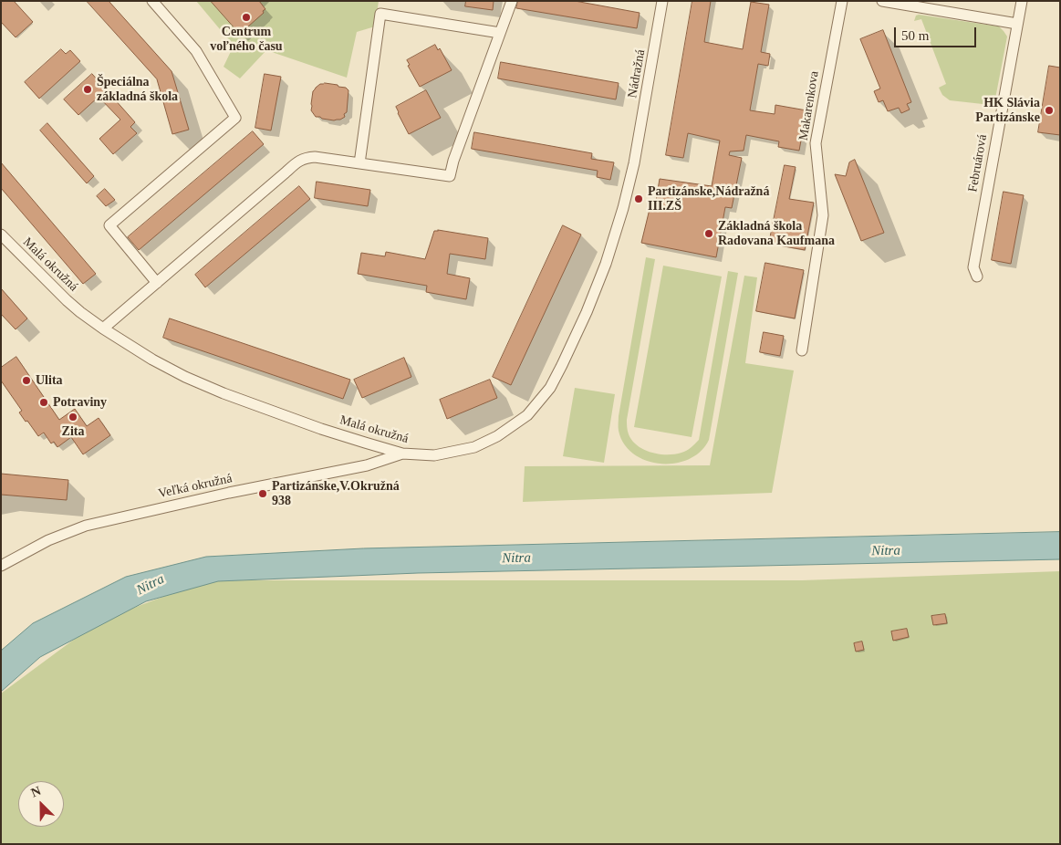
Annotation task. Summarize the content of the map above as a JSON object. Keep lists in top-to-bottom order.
{
  "streets": {
    "street": [
      "Nádražná",
      "Makarenkova",
      "Februárová",
      "Malá okružná",
      "Veľká okružná"
    ]
  },
  "crossings": [
    ["Nádražná", "Malá okružná"],
    ["Malá okružná", "Veľká okružná"]
  ],
  "water": ["Nitra"],
  "places": [
    "Centrum voľného času",
    "Špeciálna základná škola",
    "HK Slávia Partizánske",
    "Partizánske,Nádražná III.ZŠ",
    "Základná škola Radovana Kaufmana",
    "Ulita",
    "Potraviny",
    "Zita",
    "Partizánske,V.Okružná 938"
  ],
  "scale_bar": "50 m",
  "north": "top left"
}
